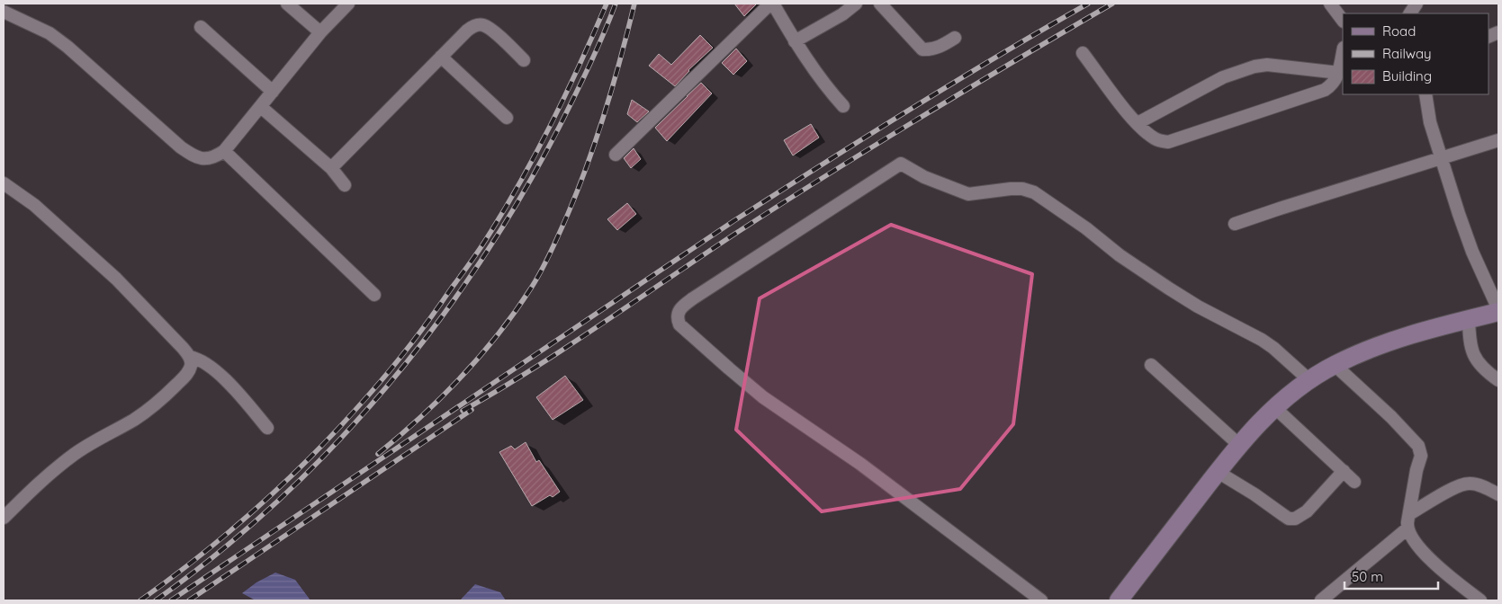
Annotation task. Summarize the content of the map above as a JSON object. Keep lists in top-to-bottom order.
{
  "legend": ["Road", "Railway", "Building"],
  "scale_bar": "50 m"
}
